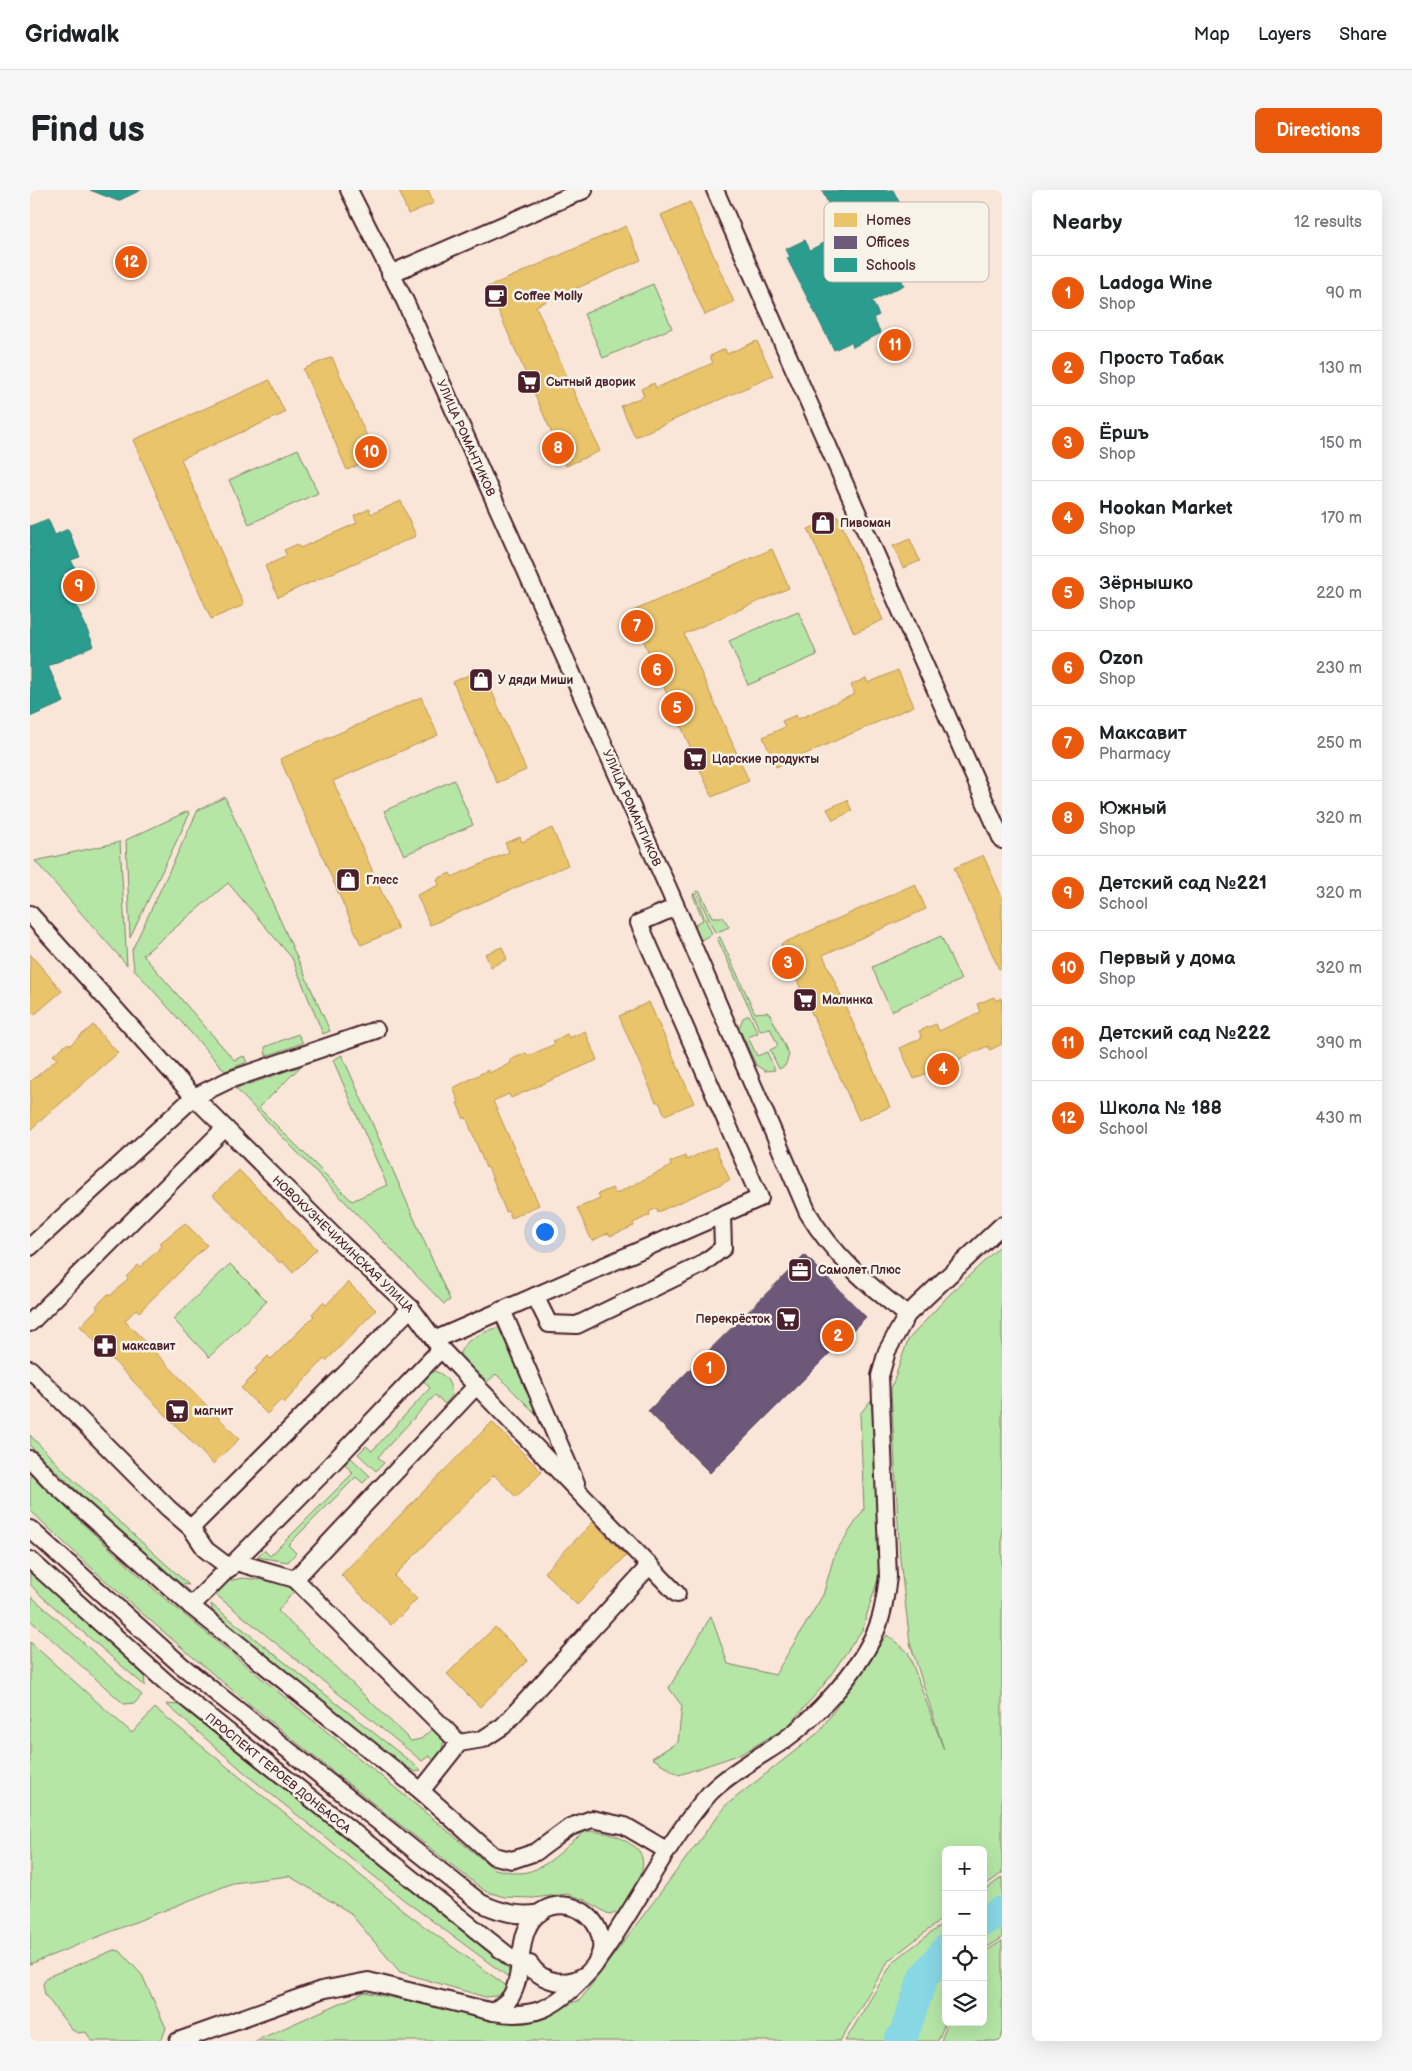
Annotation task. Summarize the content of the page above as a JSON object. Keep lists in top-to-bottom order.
{
  "streets": {
    "street": ["УЛИЦА РОМАНТИКОВ", "НОВОКУЗНЕЧИХИНСКАЯ УЛИЦА", "ПРОСПЕКТ ГЕРОЕВ ДОНБАССА"]
  },
  "places": {
    "cafe": ["Coffee Molly"],
    "supermarket": [
      "Сытный дворик",
      "Царские продукты",
      "Малинка",
      "Перекрёсток",
      "магнит"
    ],
    "shop": ["Пивоман", "У дяди Миши", "Глесс"],
    "office": ["Самолет Плюс"],
    "pharmacy": ["максавит"]
  },
  "legend": ["Homes", "Offices", "Schools"],
  "page": {
    "header": "Gridwalk",
    "nav": ["Map", "Layers", "Share"],
    "buttons": "Directions",
    "title": "Find us",
    "heading": ["Nearby", "12 results"],
    "pins": [
      "12",
      "11",
      "8",
      "10",
      "9",
      "7",
      "6",
      "5",
      "3",
      "4",
      "2",
      "1"
    ],
    "list": [
      {
        "mark": "1",
        "name": "Ladoga Wine",
        "note": "Shop",
        "value": "90 m"
      },
      {
        "mark": "2",
        "name": "Просто Табак",
        "note": "Shop",
        "value": "130 m"
      },
      {
        "mark": "3",
        "name": "Ёршъ",
        "note": "Shop",
        "value": "150 m"
      },
      {
        "mark": "4",
        "name": "Hookan Market",
        "note": "Shop",
        "value": "170 m"
      },
      {
        "mark": "5",
        "name": "Зёрнышко",
        "note": "Shop",
        "value": "220 m"
      },
      {
        "mark": "6",
        "name": "Ozon",
        "note": "Shop",
        "value": "230 m"
      },
      {
        "mark": "7",
        "name": "Максавит",
        "note": "Pharmacy",
        "value": "250 m"
      },
      {
        "mark": "8",
        "name": "Южный",
        "note": "Shop",
        "value": "320 m"
      },
      {
        "mark": "9",
        "name": "Детский сад №221",
        "note": "School",
        "value": "320 m"
      },
      {
        "mark": "10",
        "name": "Первый у дома",
        "note": "Shop",
        "value": "320 m"
      },
      {
        "mark": "11",
        "name": "Детский сад №222",
        "note": "School",
        "value": "390 m"
      },
      {
        "mark": "12",
        "name": "Школа № 188",
        "note": "School",
        "value": "430 m"
      }
    ],
    "map_buttons": ["+", "−"]
  }
}
